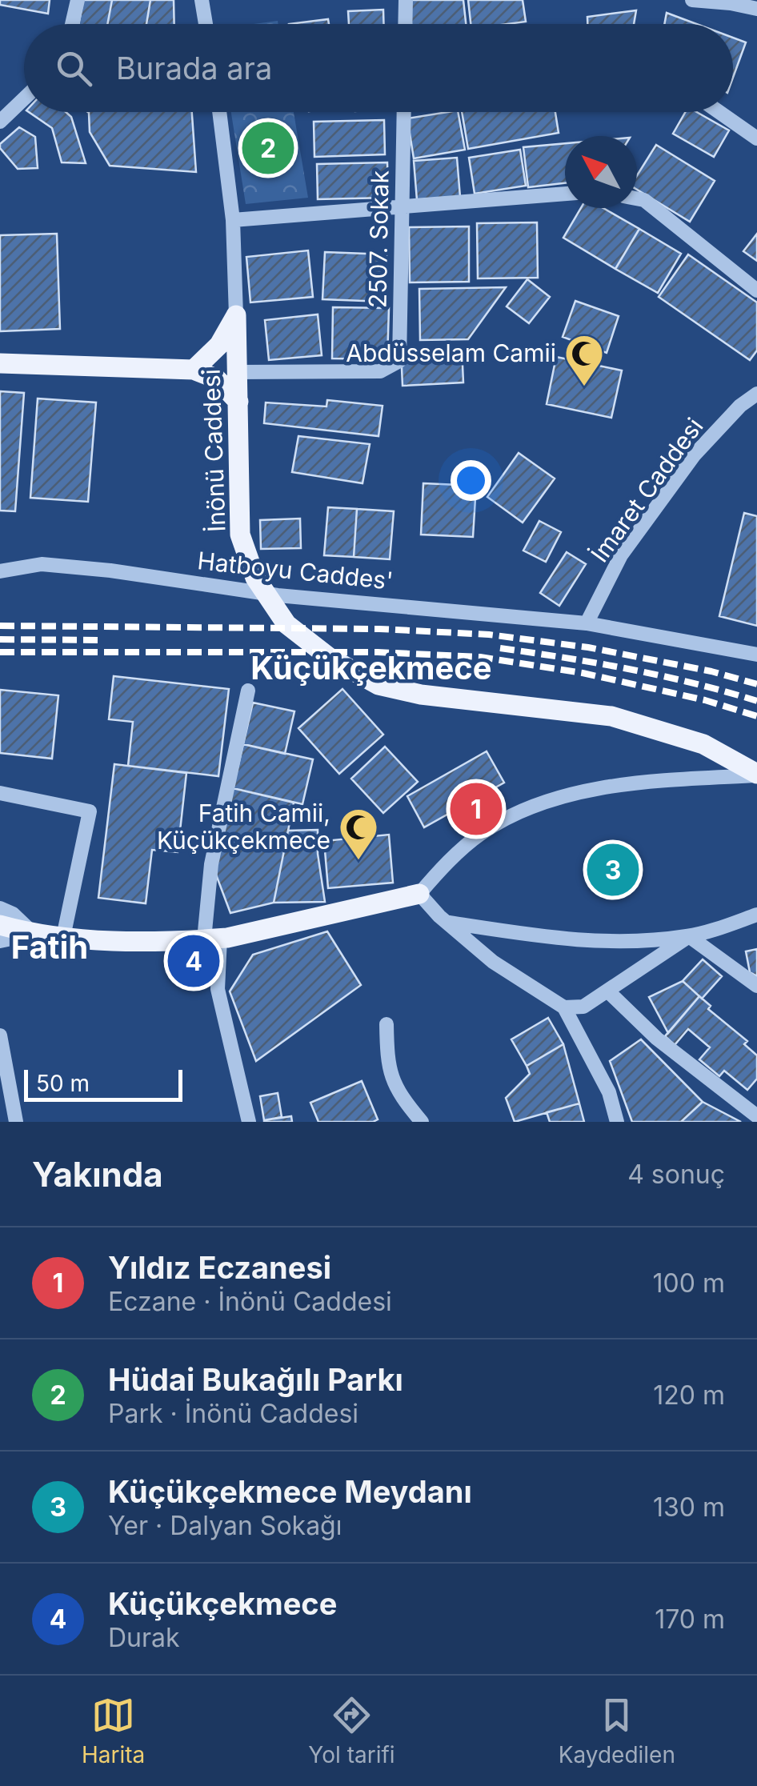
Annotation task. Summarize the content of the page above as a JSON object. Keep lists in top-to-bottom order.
{
  "streets": {
    "main road": ["İnönü Caddesi"],
    "street": ["2507. Sokak", "İmaret Caddesi", "Hatboyu Caddes'"]
  },
  "crossings": [
    ["2507. Sokak", "İnönü Caddesi"],
    ["İmaret Caddesi", "Hatboyu Caddes'"]
  ],
  "districts": ["Küçükçekmece", "Fatih"],
  "places": {
    "mosque": ["Abdüsselam Camii", "Fatih Camii, Küçükçekmece"]
  },
  "scale_bar": "50 m",
  "north": "top left",
  "page": {
    "search": "Burada ara",
    "pins": [
      "2",
      "1",
      "3",
      "4"
    ],
    "scale": "50 m",
    "heading": ["Yakında", "4 sonuç"],
    "list": [
      {
        "mark": "1",
        "name": "Yıldız Eczanesi",
        "note": "Eczane · İnönü Caddesi",
        "value": "100 m"
      },
      {
        "mark": "2",
        "name": "Hüdai Bukağılı Parkı",
        "note": "Park · İnönü Caddesi",
        "value": "120 m"
      },
      {
        "mark": "3",
        "name": "Küçükçekmece Meydanı",
        "note": "Yer · Dalyan Sokağı",
        "value": "130 m"
      },
      {
        "mark": "4",
        "name": "Küçükçekmece",
        "note": "Durak",
        "value": "170 m"
      }
    ],
    "nav": ["Harita", "Yol tarifi", "Kaydedilen"]
  }
}
